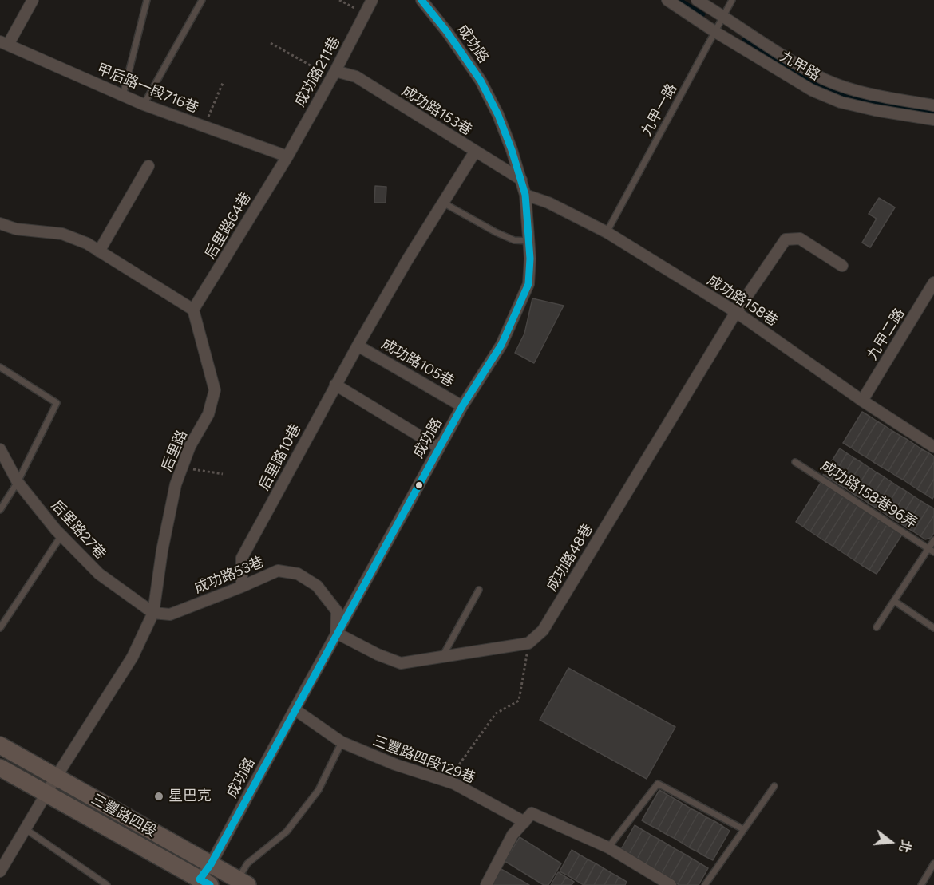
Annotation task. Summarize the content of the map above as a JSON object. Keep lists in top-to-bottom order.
{
  "streets": {
    "main road": ["三豐路四段"],
    "street": [
      "成功路",
      "九甲路",
      "成功路211巷",
      "甲后路一段716巷",
      "成功路153巷",
      "后里路64巷",
      "成功路158巷",
      "九甲二路",
      "成功路105巷",
      "后里路",
      "后里路10巷",
      "后里路27巷",
      "成功路48巷",
      "成功路53巷",
      "三豐路四段129巷"
    ],
    "lane": ["九甲一路", "成功路158巷96弄"]
  },
  "crossings": [
    ["成功路", "成功路153巷"],
    ["成功路", "成功路158巷"],
    ["成功路", "成功路105巷"],
    ["成功路", "成功路53巷"],
    ["成功路", "三豐路四段129巷"],
    ["成功路", "三豐路四段"],
    ["九甲路", "九甲一路"],
    ["成功路211巷", "甲后路一段716巷"],
    ["成功路211巷", "成功路153巷"],
    ["成功路211巷", "后里路64巷"],
    ["甲后路一段716巷", "后里路64巷"],
    ["九甲一路", "成功路158巷"],
    ["成功路153巷", "后里路10巷"],
    ["后里路64巷", "后里路"],
    ["成功路158巷", "九甲二路"],
    ["成功路158巷", "成功路48巷"],
    ["成功路105巷", "后里路10巷"],
    ["后里路", "后里路27巷"],
    ["后里路", "成功路53巷"],
    ["后里路", "三豐路四段"],
    ["后里路10巷", "成功路53巷"],
    ["后里路27巷", "成功路53巷"]
  ],
  "places": ["星巴克"],
  "north": "right"
}
